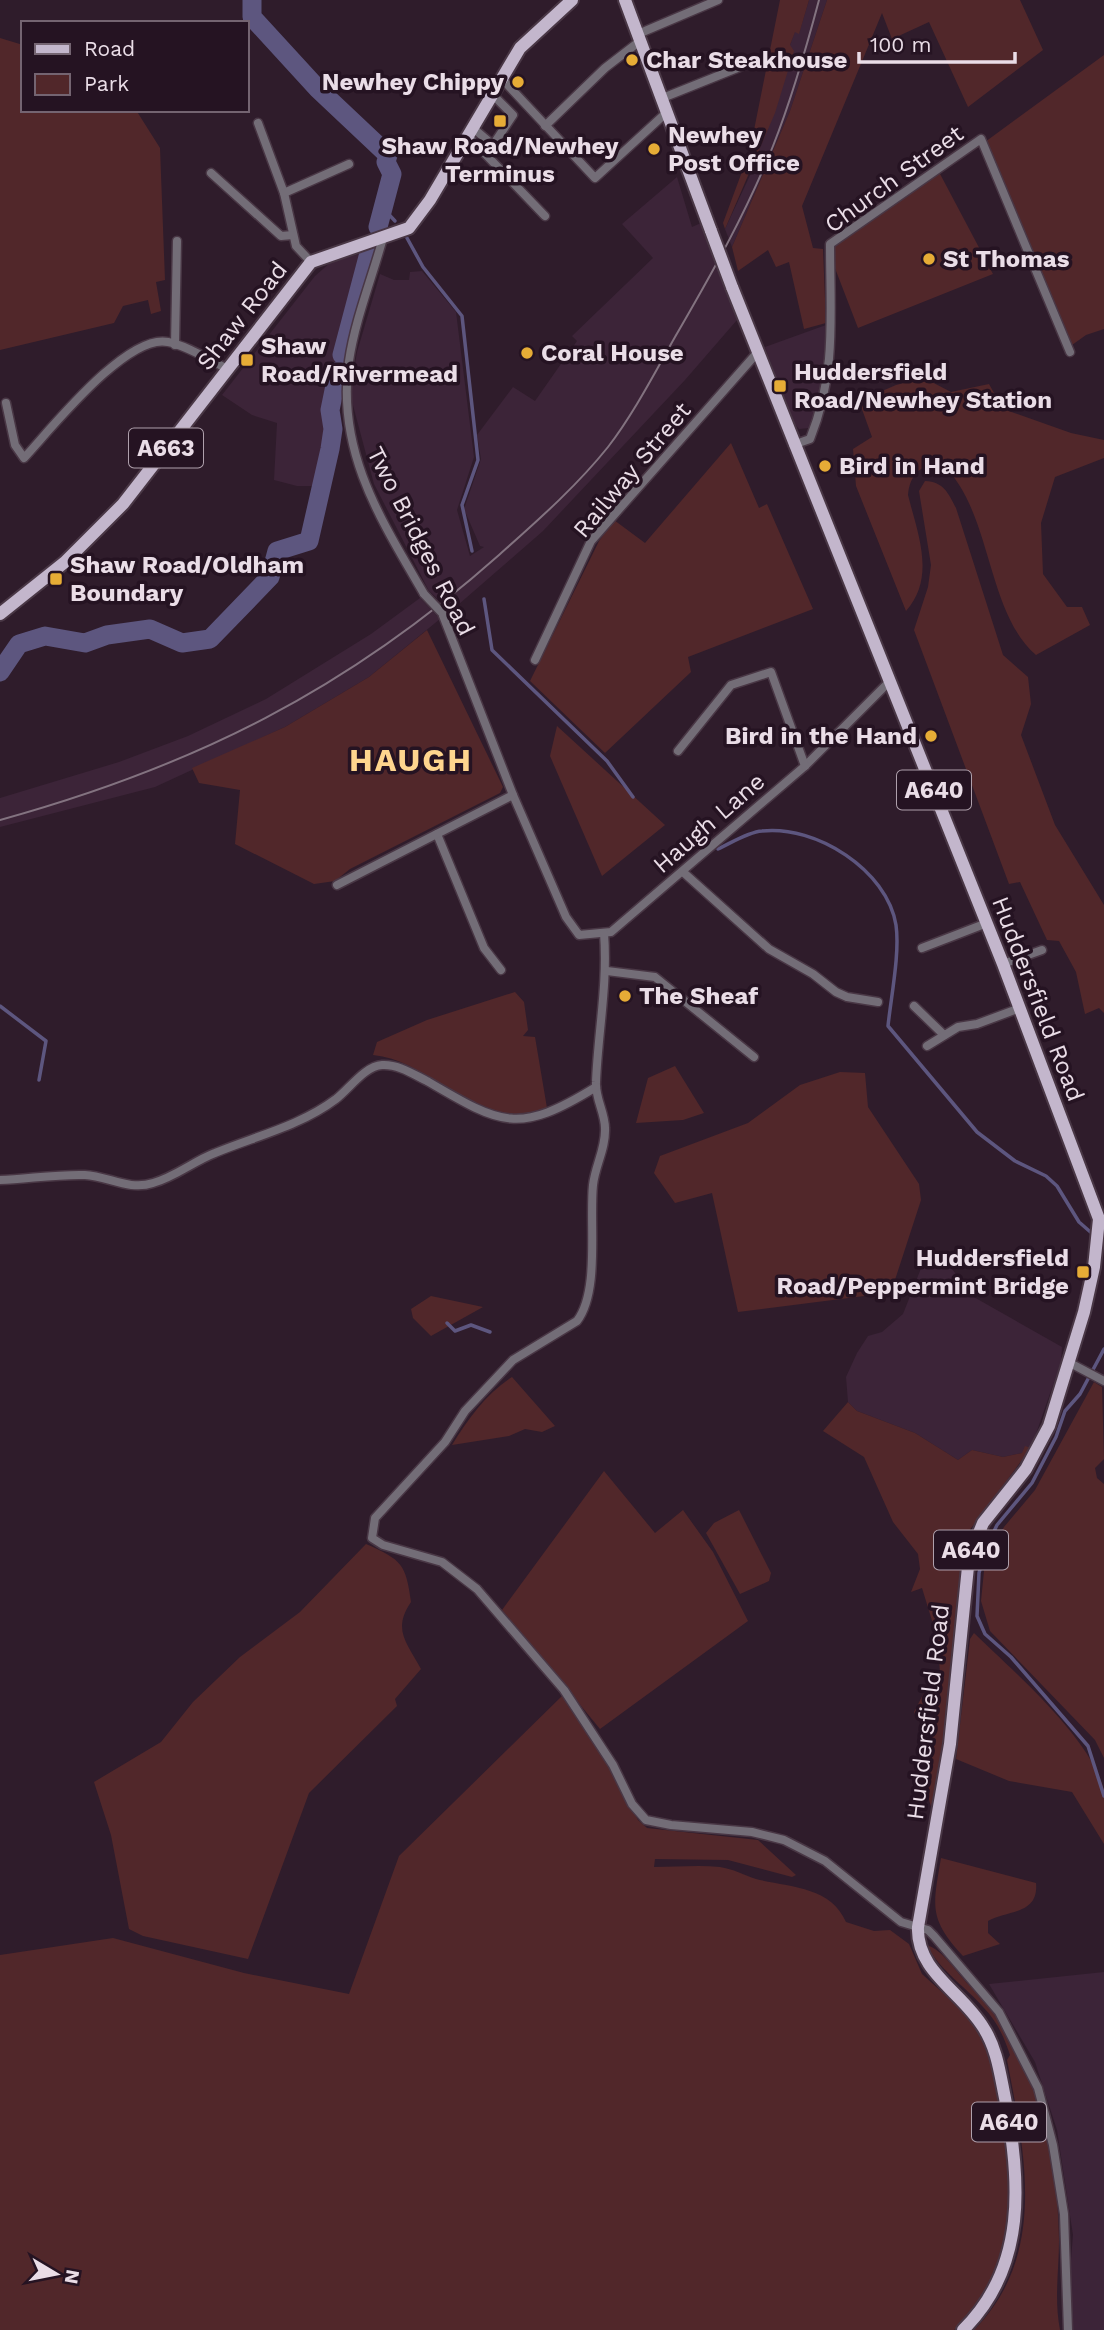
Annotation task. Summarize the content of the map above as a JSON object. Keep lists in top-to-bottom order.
{
  "streets": {
    "main road": [
      "Shaw Road",
      "A663",
      "A640",
      "Huddersfield Road"
    ],
    "street": [
      "Church Street",
      "Railway Street",
      "Two Bridges Road",
      "Haugh Lane"
    ]
  },
  "crossings": [
    ["Church Street", "Huddersfield Road"],
    ["Shaw Road", "Two Bridges Road"],
    ["Railway Street", "Huddersfield Road"],
    ["Two Bridges Road", "Haugh Lane"],
    ["Haugh Lane", "Huddersfield Road"]
  ],
  "districts": ["HAUGH"],
  "places": {
    "other": [
      "Char Steakhouse",
      "Newhey Chippy",
      "Newhey Post Office",
      "St Thomas",
      "Coral House",
      "Bird in Hand",
      "Bird in the Hand",
      "The Sheaf"
    ],
    "transit": [
      "Shaw Road/Newhey Terminus",
      "Shaw Road/Rivermead",
      "Huddersfield Road/Newhey Station",
      "Shaw Road/Oldham Boundary",
      "Huddersfield Road/Peppermint Bridge"
    ]
  },
  "legend": ["Road", "Park"],
  "scale_bar": "100 m",
  "north": "right"
}
